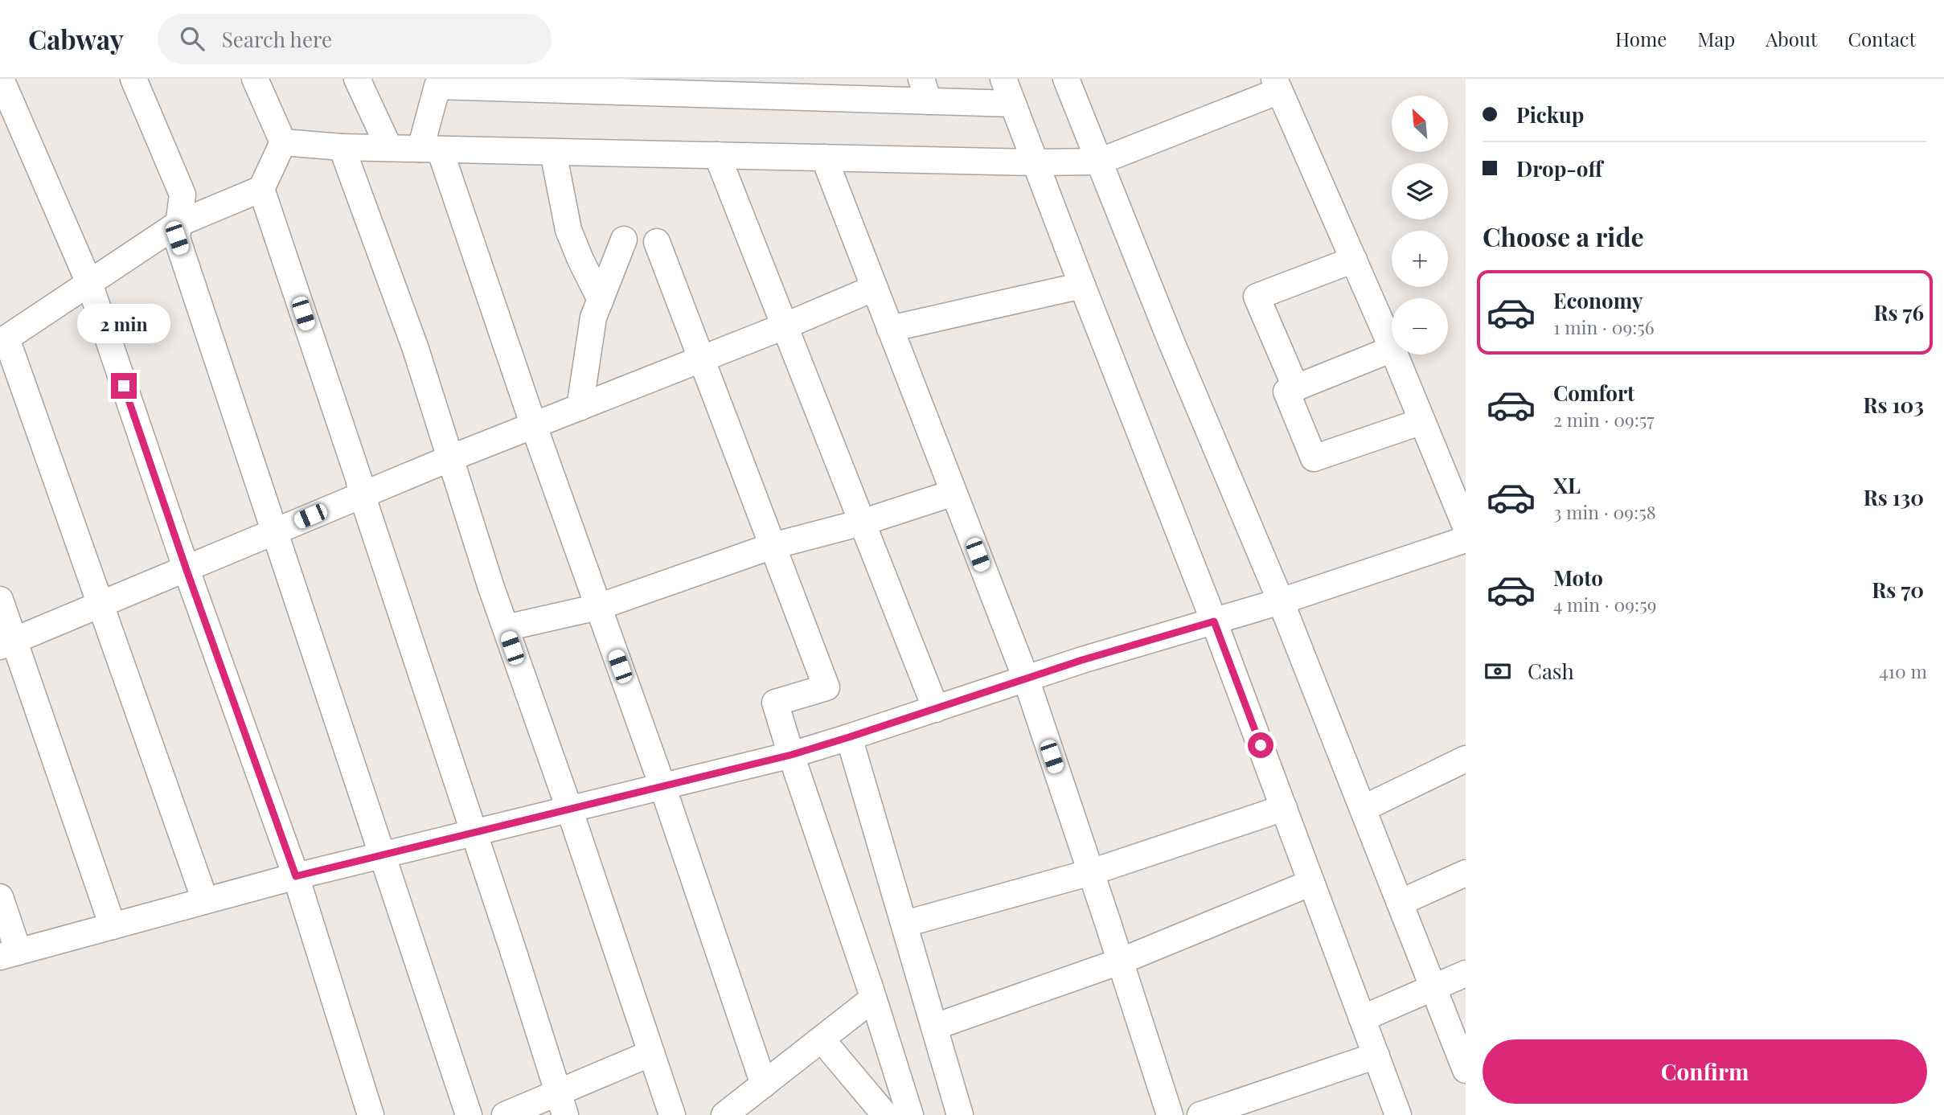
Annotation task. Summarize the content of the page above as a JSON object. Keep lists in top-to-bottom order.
{
  "north": "top left",
  "page": {
    "header": "Cabway",
    "search": "Search here",
    "nav": [
      "Home",
      "Map",
      "About",
      "Contact"
    ],
    "banner": ["Pickup", "Drop-off"],
    "map_buttons": ["+", "−"],
    "heading": "Choose a ride",
    "list": [
      {
        "name": "Economy",
        "note": "1 min · 09:56",
        "value": "Rs 76"
      },
      {
        "name": "Comfort",
        "note": "2 min · 09:57",
        "value": "Rs 103"
      },
      {
        "name": "XL",
        "note": "3 min · 09:58",
        "value": "Rs 130"
      },
      {
        "name": "Moto",
        "note": "4 min · 09:59",
        "value": "Rs 70"
      }
    ],
    "bubble": "2 min",
    "pay": ["Cash", "410 m"],
    "buttons": "Confirm"
  }
}
